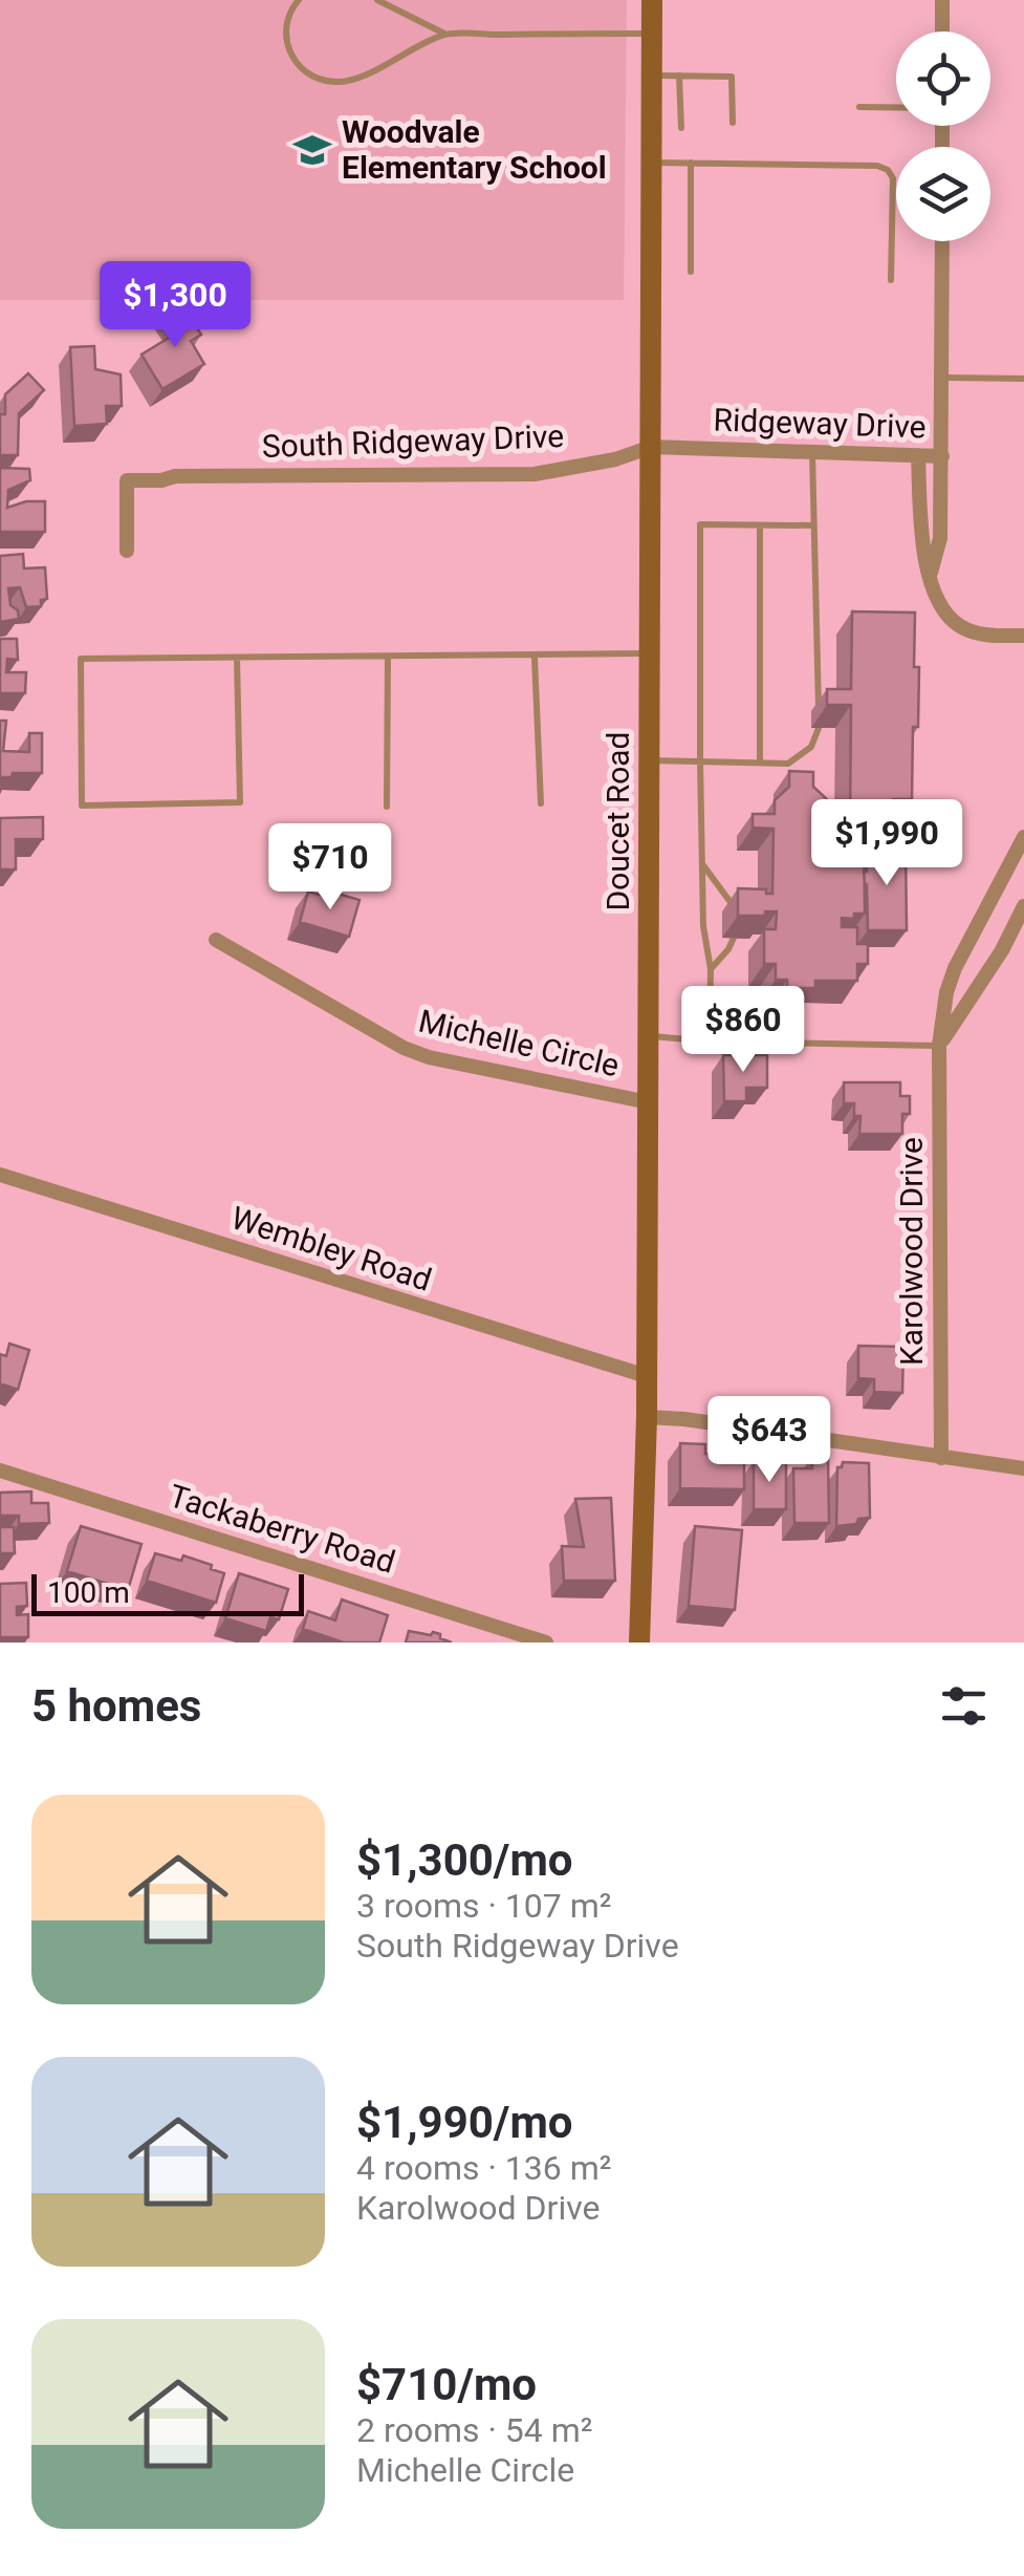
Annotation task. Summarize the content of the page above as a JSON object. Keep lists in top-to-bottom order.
{
  "streets": {
    "street": [
      "Ridgeway Drive",
      "South Ridgeway Drive",
      "Doucet Road",
      "Michelle Circle",
      "Wembley Road",
      "Karolwood Drive",
      "Tackaberry Road"
    ]
  },
  "crossings": [
    ["Ridgeway Drive", "South Ridgeway Drive"],
    ["Ridgeway Drive", "Doucet Road"],
    ["South Ridgeway Drive", "Doucet Road"],
    ["Doucet Road", "Michelle Circle"],
    ["Doucet Road", "Wembley Road"]
  ],
  "places": {
    "school or university": ["Woodvale Elementary School"]
  },
  "scale_bar": "100 m",
  "page": {
    "price": [
      "$1,300",
      "$1,990",
      "$710",
      "$860",
      "$643"
    ],
    "scale": "100 m",
    "heading": "5 homes",
    "list": [
      {
        "name": "$1,300/mo",
        "note": "3 rooms · 107 m² · South Ridgeway Drive"
      },
      {
        "name": "$1,990/mo",
        "note": "4 rooms · 136 m² · Karolwood Drive"
      },
      {
        "name": "$710/mo",
        "note": "2 rooms · 54 m² · Michelle Circle"
      }
    ]
  }
}
